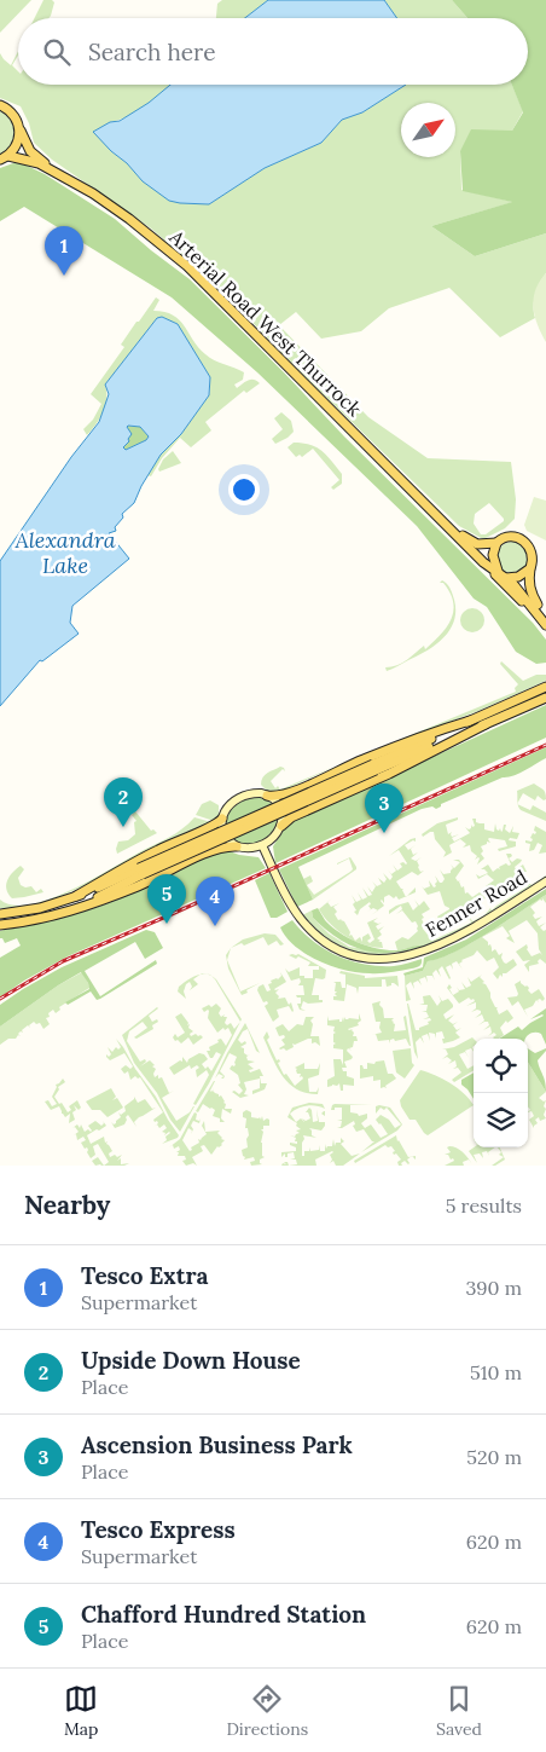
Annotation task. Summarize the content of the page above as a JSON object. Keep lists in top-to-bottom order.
{
  "streets": {
    "main road": ["Arterial Road West Thurrock", "Fenner Road"]
  },
  "water": ["Alexandra Lake"],
  "north": "top right",
  "page": {
    "search": "Search here",
    "pins": [
      "1",
      "2",
      "3",
      "5",
      "4"
    ],
    "heading": ["Nearby", "5 results"],
    "list": [
      {
        "mark": "1",
        "name": "Tesco Extra",
        "note": "Supermarket",
        "value": "390 m"
      },
      {
        "mark": "2",
        "name": "Upside Down House",
        "note": "Place",
        "value": "510 m"
      },
      {
        "mark": "3",
        "name": "Ascension Business Park",
        "note": "Place",
        "value": "520 m"
      },
      {
        "mark": "4",
        "name": "Tesco Express",
        "note": "Supermarket",
        "value": "620 m"
      },
      {
        "mark": "5",
        "name": "Chafford Hundred Station",
        "note": "Place",
        "value": "620 m"
      }
    ],
    "nav": ["Map", "Directions", "Saved"]
  }
}
